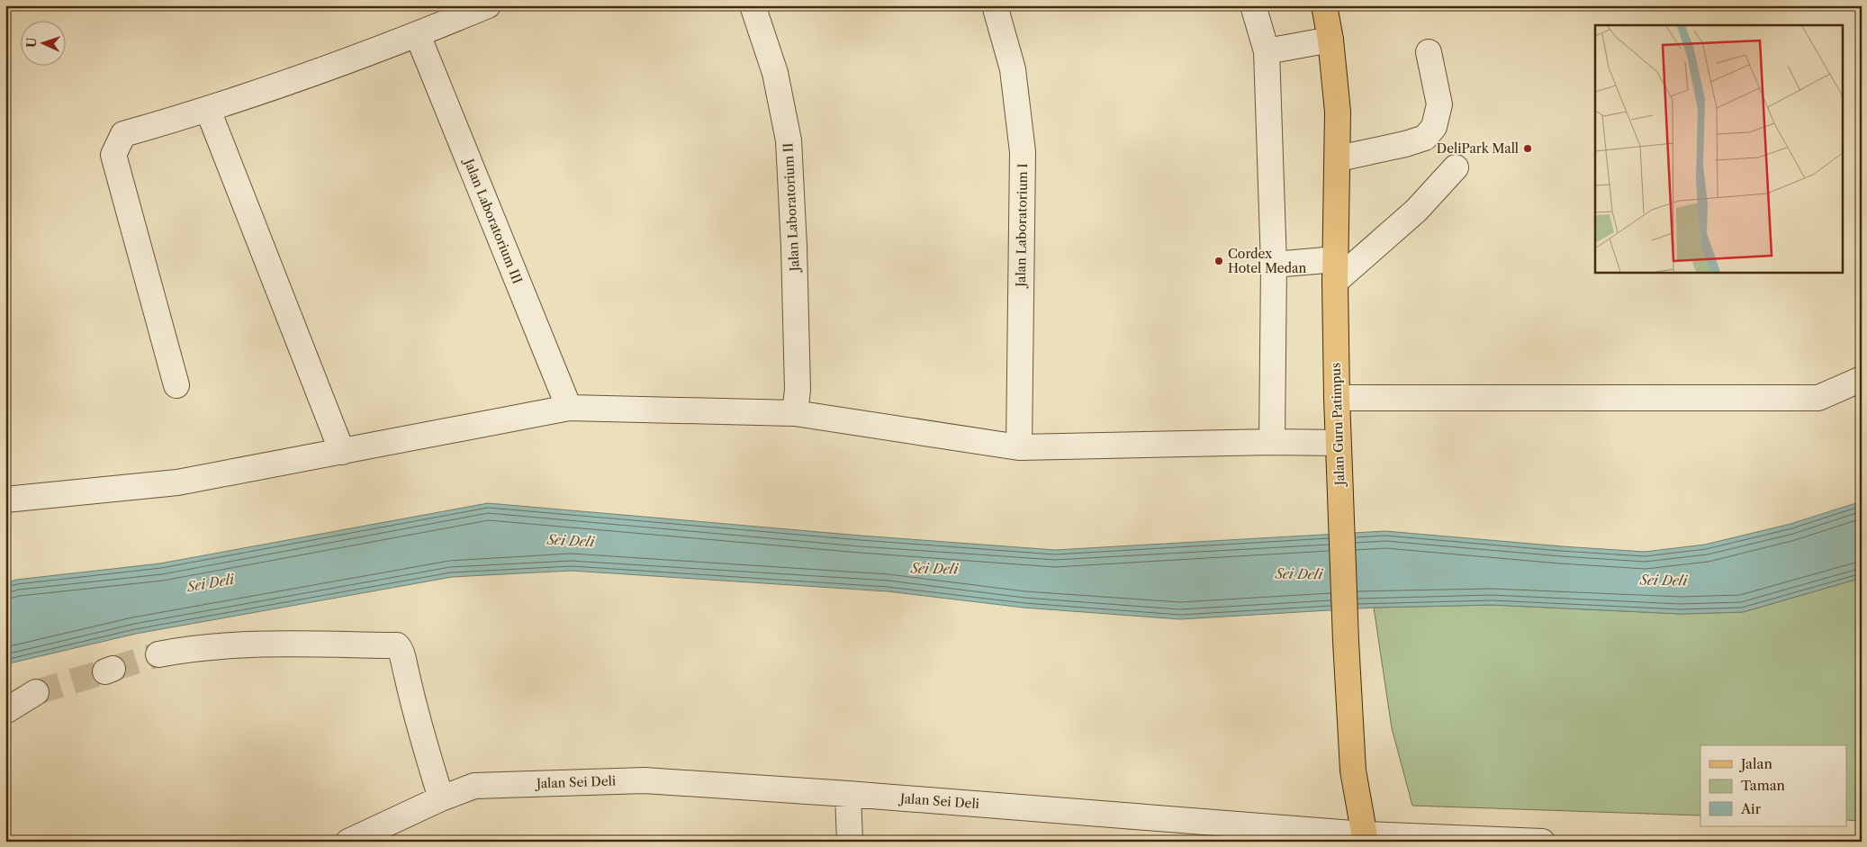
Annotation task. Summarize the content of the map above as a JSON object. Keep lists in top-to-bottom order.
{
  "streets": {
    "main road": ["Jalan Guru Patimpus"],
    "street": [
      "Jalan Laboratorium II",
      "Jalan Laboratorium III",
      "Jalan Laboratorium I",
      "Jalan Sei Deli"
    ]
  },
  "crossings": [
    ["Jalan Guru Patimpus", "Jalan Sei Deli"]
  ],
  "water": ["Sei Deli"],
  "places": ["DeliPark Mall", "Cordex Hotel Medan"],
  "legend": ["Jalan", "Taman", "Air"],
  "north": "left"
}
